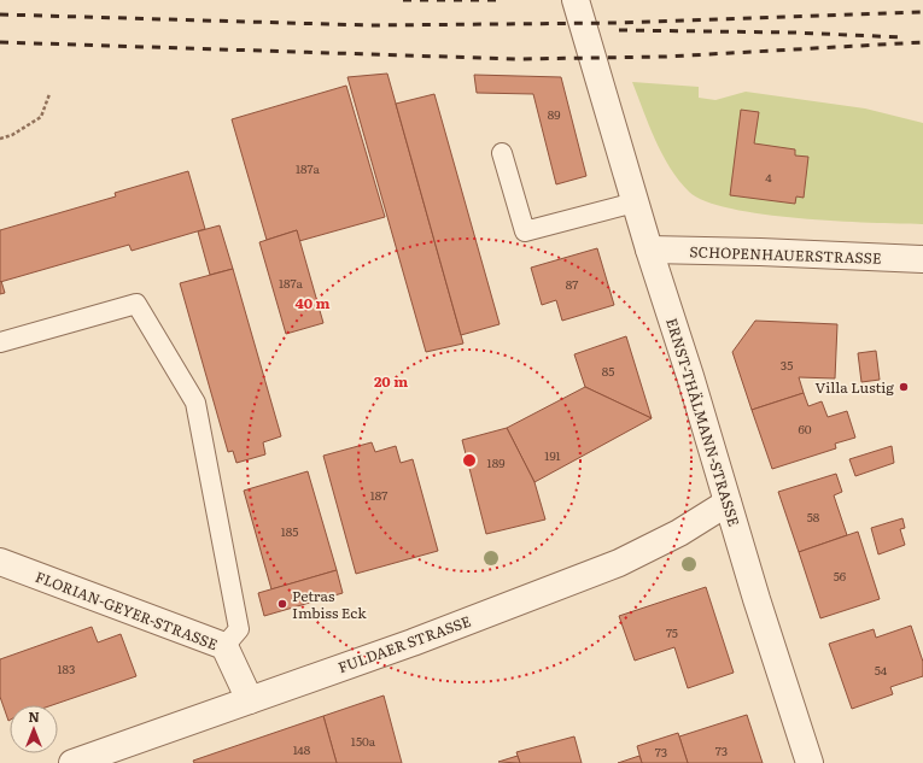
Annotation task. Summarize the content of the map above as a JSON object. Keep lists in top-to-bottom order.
{
  "streets": {
    "street": [
      "SCHOPENHAUERSTRASSE",
      "ERNST-THÄLMANN-STRASSE",
      "FLORIAN-GEYER-STRASSE",
      "FULDAER STRASSE"
    ]
  },
  "crossings": [
    ["SCHOPENHAUERSTRASSE", "ERNST-THÄLMANN-STRASSE"],
    ["ERNST-THÄLMANN-STRASSE", "FULDAER STRASSE"],
    ["FLORIAN-GEYER-STRASSE", "FULDAER STRASSE"]
  ],
  "places": ["Villa Lustig", "Petras Imbiss Eck"],
  "house_numbers": [
    "89",
    "187a",
    "4",
    "187a",
    "87",
    "35",
    "85",
    "60",
    "191",
    "189",
    "187",
    "58",
    "185",
    "56",
    "75",
    "183",
    "54",
    "150a",
    "148",
    "73",
    "73"
  ],
  "north": "top",
  "rings": ["40 m", "20 m"]
}
